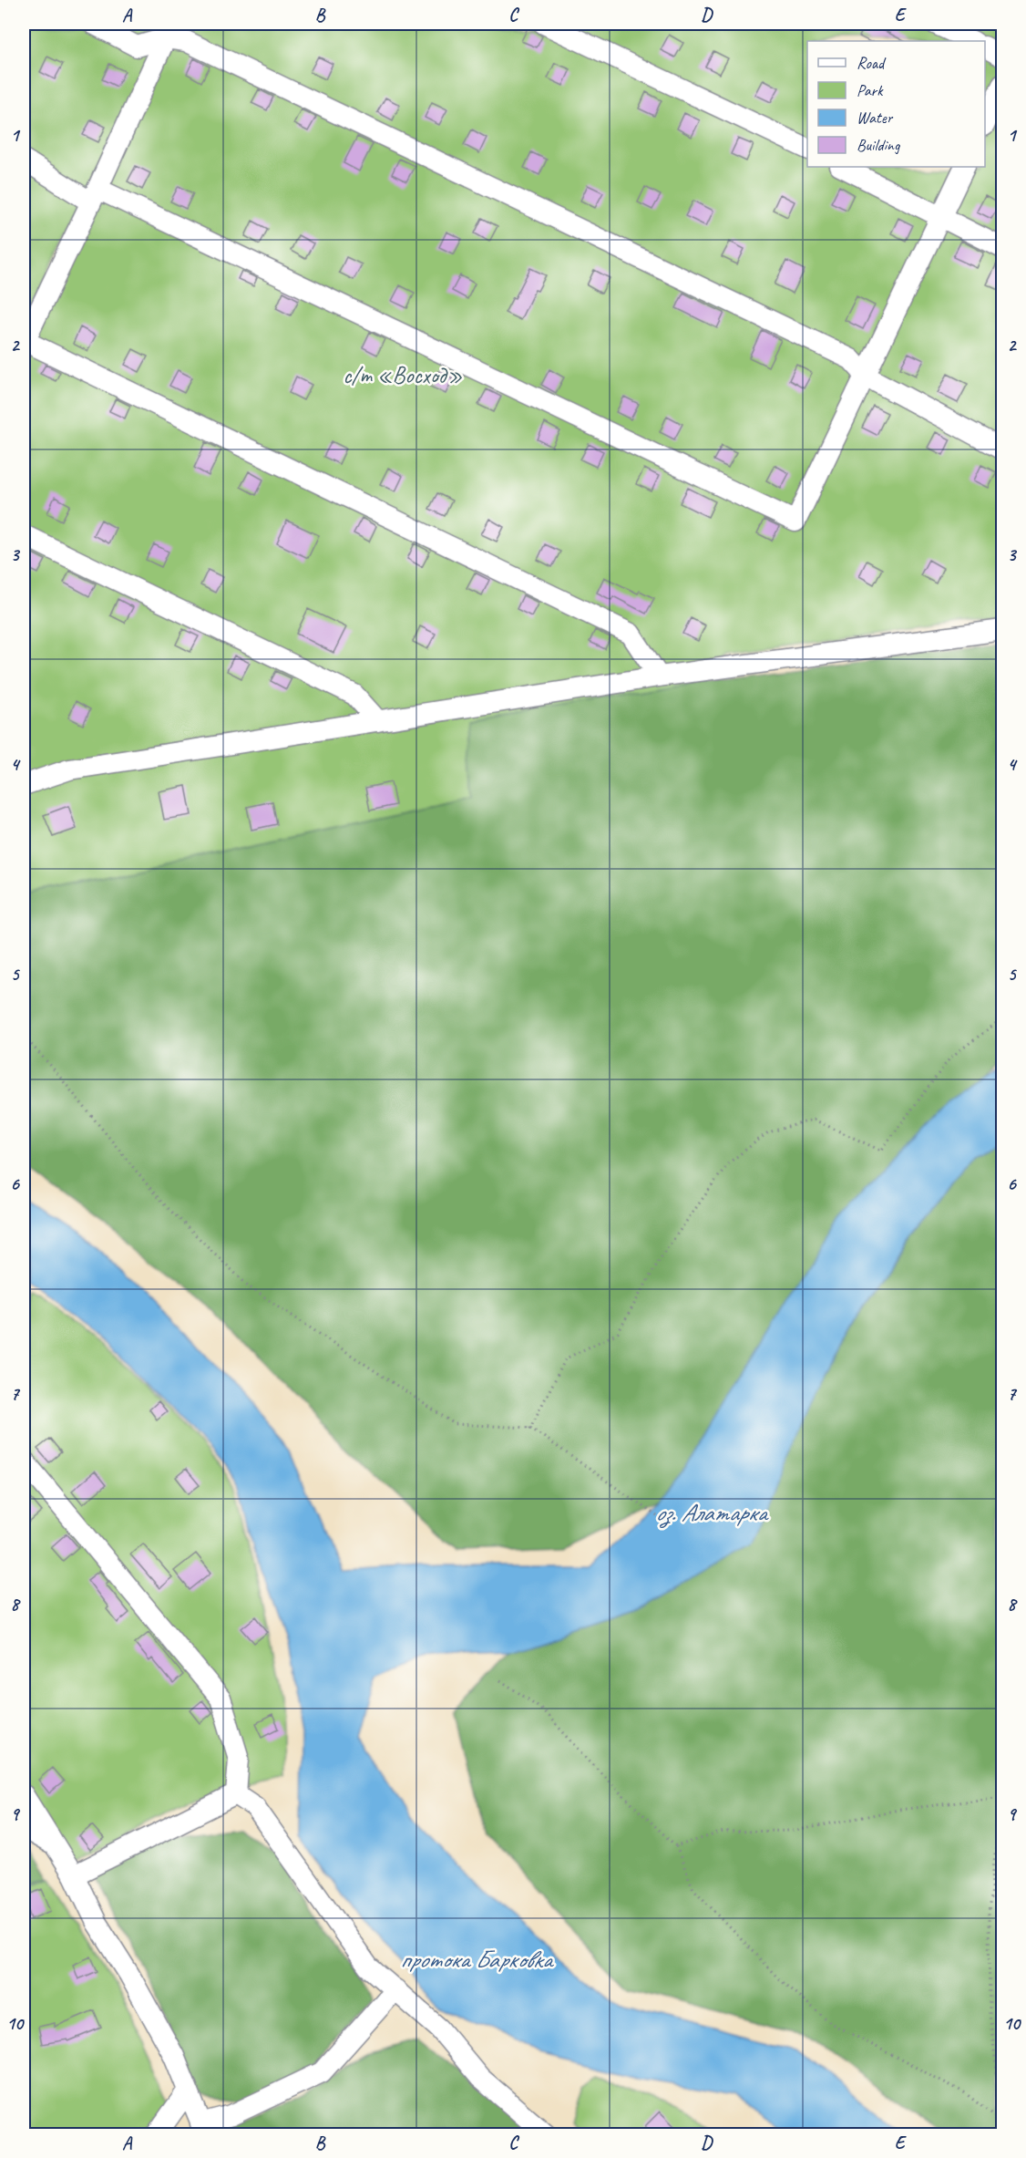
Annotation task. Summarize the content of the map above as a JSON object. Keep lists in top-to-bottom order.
{
  "water": ["оз. Алатарка", "протока Барковка"],
  "parks": ["с/т «Восход»"],
  "legend": [
    "Road",
    "Park",
    "Water",
    "Building"
  ],
  "grid": {
    "columns": [
      "A",
      "B",
      "C",
      "D",
      "E"
    ],
    "rows": [
      "1",
      "2",
      "3",
      "4",
      "5",
      "6",
      "7",
      "8",
      "9",
      "10"
    ]
  }
}
